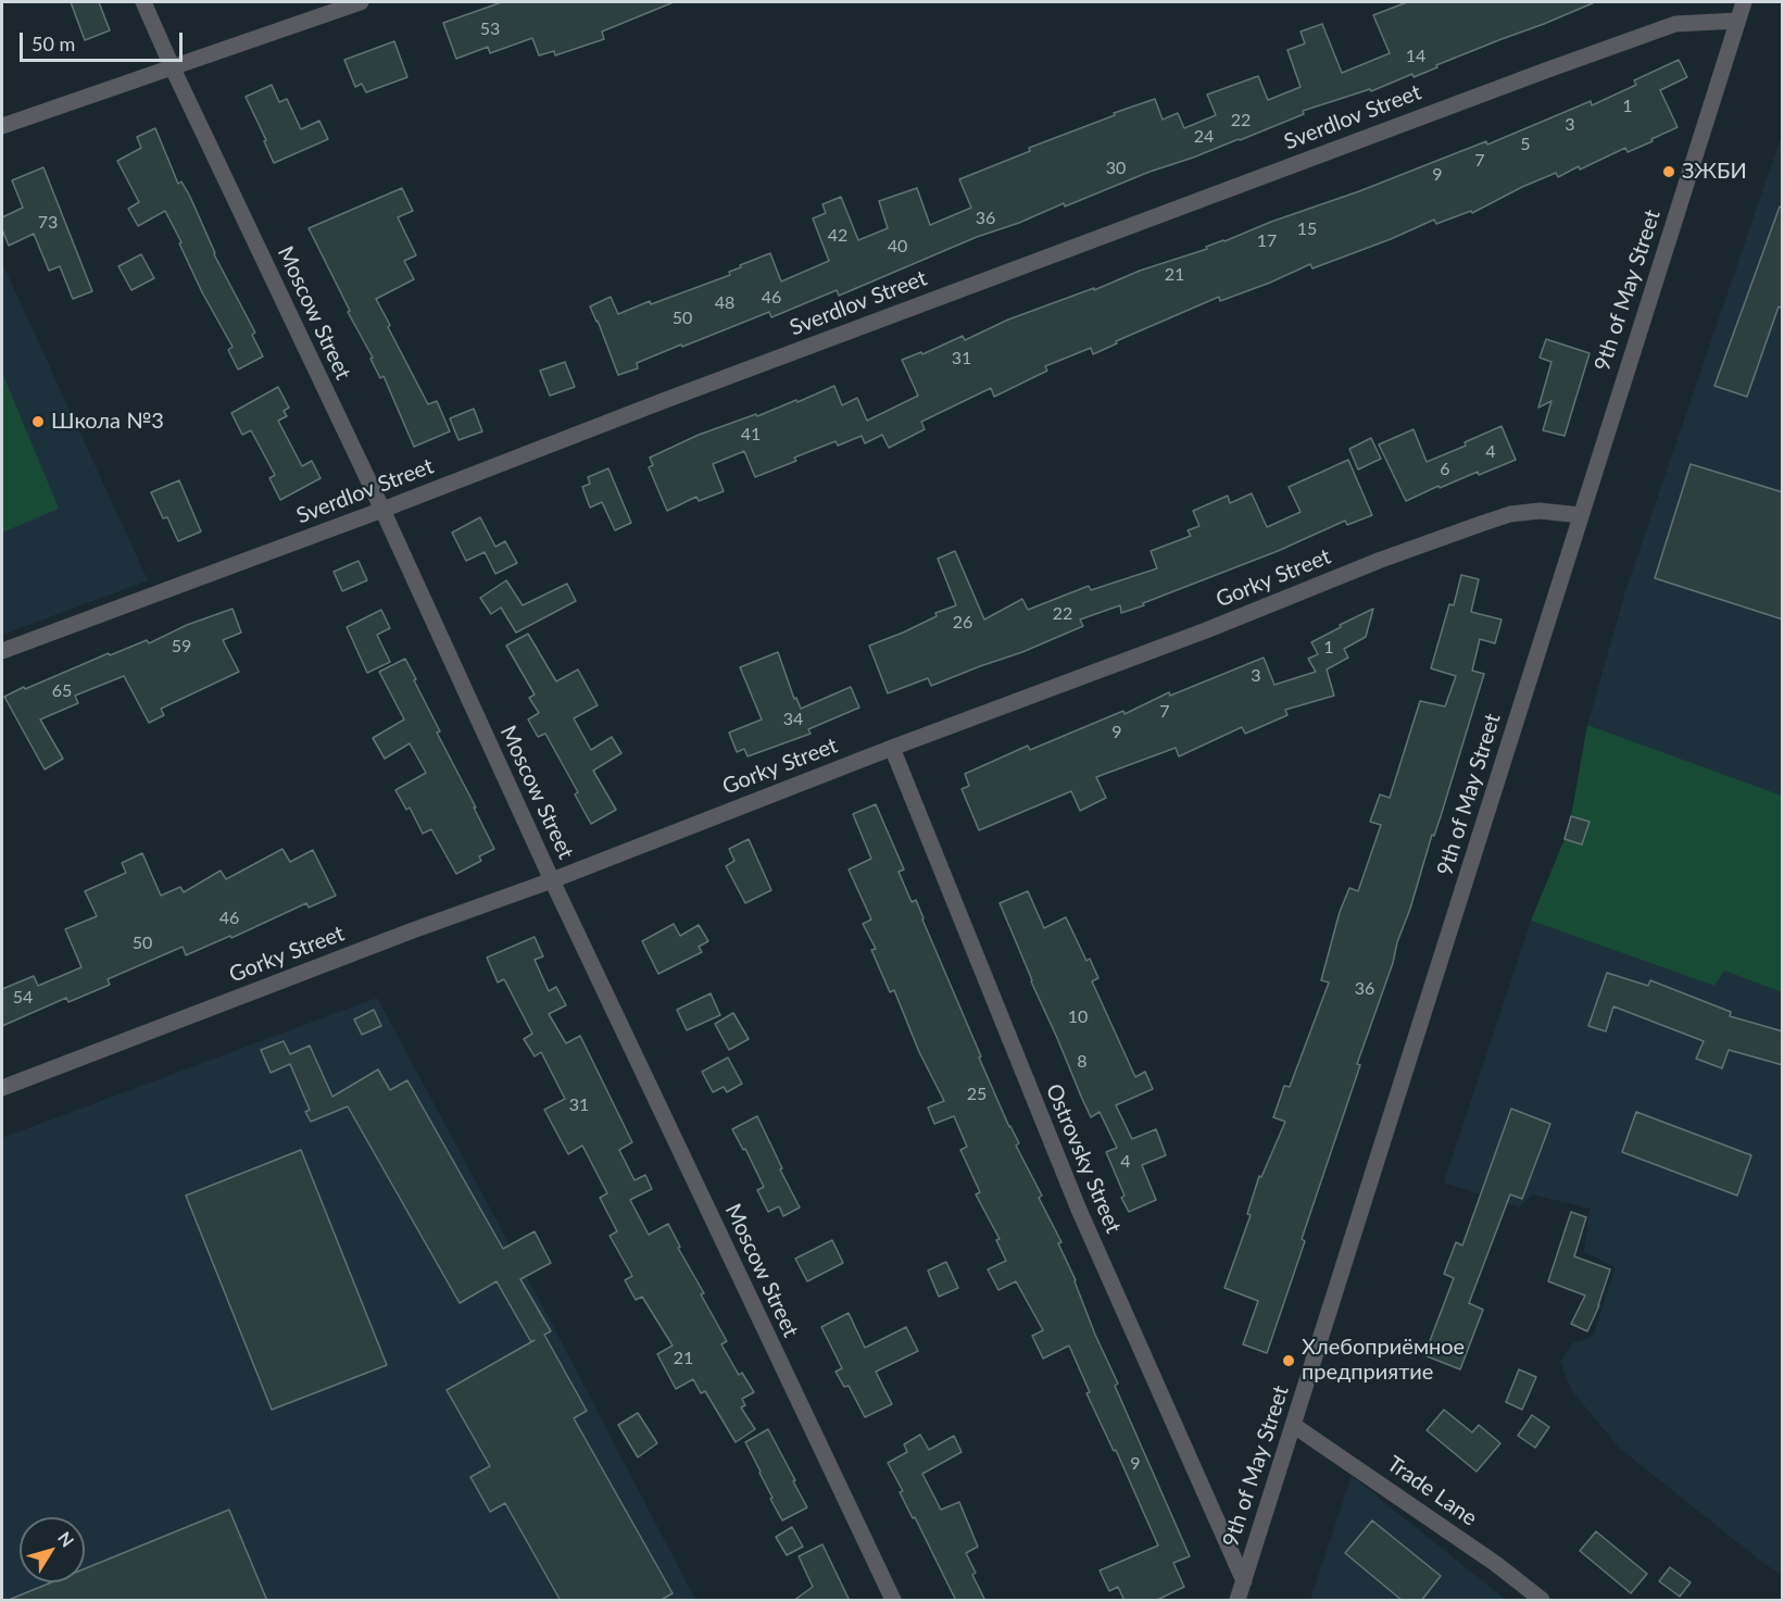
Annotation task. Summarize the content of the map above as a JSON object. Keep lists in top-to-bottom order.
{
  "streets": {
    "street": [
      "Sverdlov Street",
      "9th of May Street",
      "Moscow Street",
      "Gorky Street",
      "Ostrovsky Street",
      "Trade Lane"
    ]
  },
  "crossings": [
    ["Sverdlov Street", "9th of May Street"],
    ["Sverdlov Street", "Moscow Street"],
    ["9th of May Street", "Gorky Street"],
    ["9th of May Street", "Ostrovsky Street"],
    ["9th of May Street", "Trade Lane"],
    ["Moscow Street", "Gorky Street"],
    ["Gorky Street", "Ostrovsky Street"]
  ],
  "places": ["ЗЖБИ", "Школа №3", "Хлебоприёмное предприятие"],
  "house_numbers": [
    "53",
    "14",
    "1",
    "22",
    "3",
    "24",
    "5",
    "7",
    "30",
    "9",
    "36",
    "73",
    "15",
    "42",
    "17",
    "40",
    "21",
    "46",
    "48",
    "50",
    "31",
    "41",
    "4",
    "6",
    "22",
    "26",
    "59",
    "1",
    "3",
    "65",
    "7",
    "34",
    "9",
    "46",
    "50",
    "36",
    "54",
    "10",
    "8",
    "25",
    "31",
    "4",
    "21",
    "9"
  ],
  "scale_bar": "50 m",
  "north": "top right"
}
